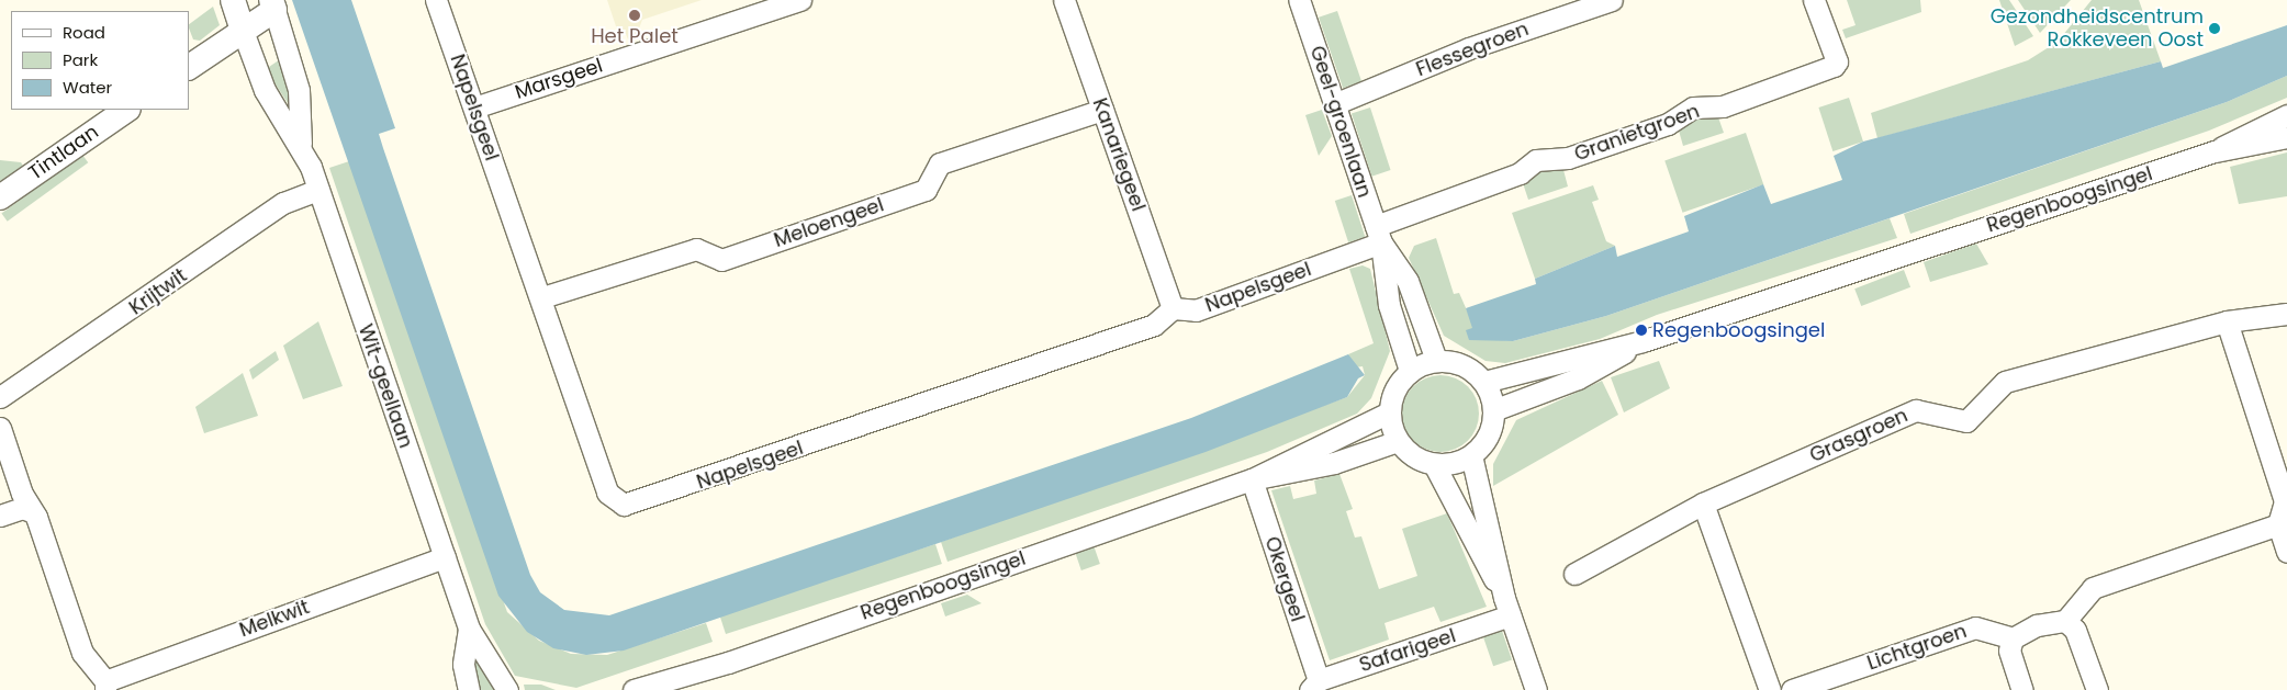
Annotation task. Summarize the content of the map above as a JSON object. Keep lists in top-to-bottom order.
{
  "streets": {
    "street": [
      "Flessegroen",
      "Marsgeel",
      "Napelsgeel",
      "Geel-groenlaan",
      "Granietgroen",
      "Tintlaan",
      "Kanariegeel",
      "Regenboogsingel",
      "Meloengeel",
      "Krijtwit",
      "Wit-geellaan",
      "Grasgroen",
      "Okergeel",
      "Melkwit",
      "Lichtgroen",
      "Safarigeel"
    ]
  },
  "crossings": [
    ["Flessegroen", "Geel-groenlaan"],
    ["Marsgeel", "Napelsgeel"],
    ["Napelsgeel", "Geel-groenlaan"],
    ["Napelsgeel", "Granietgroen"],
    ["Napelsgeel", "Kanariegeel"],
    ["Napelsgeel", "Meloengeel"],
    ["Geel-groenlaan", "Granietgroen"],
    ["Geel-groenlaan", "Regenboogsingel"],
    ["Kanariegeel", "Meloengeel"],
    ["Regenboogsingel", "Okergeel"],
    ["Krijtwit", "Wit-geellaan"],
    ["Wit-geellaan", "Melkwit"],
    ["Okergeel", "Safarigeel"]
  ],
  "places": ["Het Palet", "Gezondheidscentrum Rokkeveen Oost", "Regenboogsingel"],
  "legend": ["Road", "Park", "Water"]
}
